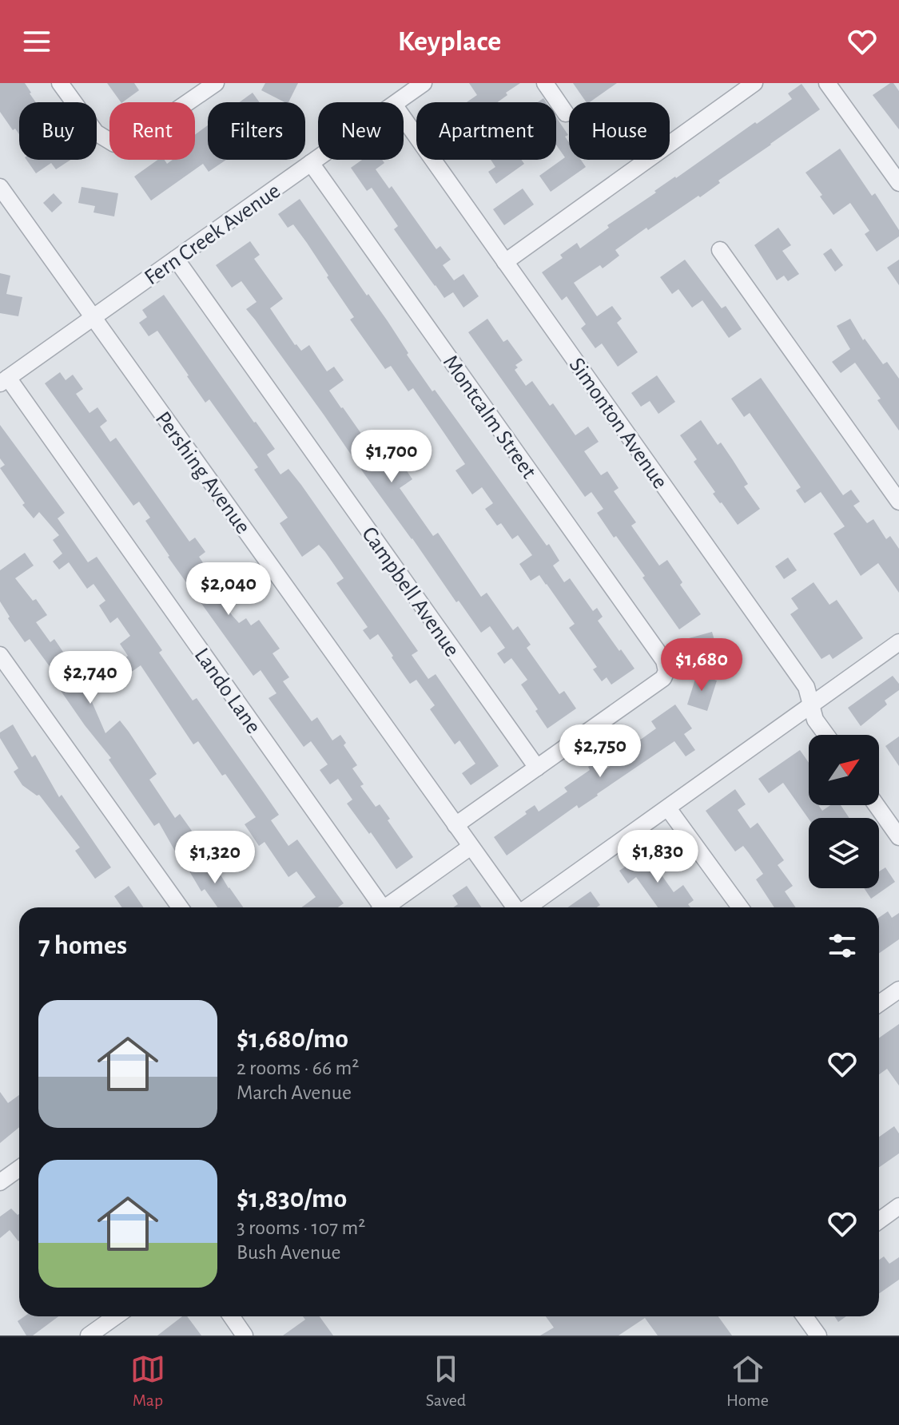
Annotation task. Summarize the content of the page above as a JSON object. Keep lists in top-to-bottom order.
{
  "streets": {
    "street": [
      "Fern Creek Avenue",
      "Montcalm Street",
      "Simonton Avenue",
      "Pershing Avenue",
      "Campbell Avenue",
      "Lando Lane"
    ]
  },
  "crossings": [
    ["Fern Creek Avenue", "Montcalm Street"],
    ["Fern Creek Avenue", "Pershing Avenue"],
    ["Fern Creek Avenue", "Campbell Avenue"],
    ["Fern Creek Avenue", "Lando Lane"],
    ["Montcalm Street", "Campbell Avenue"]
  ],
  "north": "top right",
  "page": {
    "header": "Keyplace",
    "chip": [
      "Buy",
      "Rent",
      "Filters",
      "New",
      "Apartment",
      "House"
    ],
    "price": [
      "$1,700",
      "$2,040",
      "$1,680",
      "$2,740",
      "$2,750",
      "$1,830",
      "$1,320"
    ],
    "heading": "7 homes",
    "list": [
      {
        "name": "$1,680/mo",
        "note": "2 rooms · 66 m² · March Avenue"
      },
      {
        "name": "$1,830/mo",
        "note": "3 rooms · 107 m² · Bush Avenue"
      }
    ],
    "tabs": ["Map", "Saved", "Home"]
  }
}
